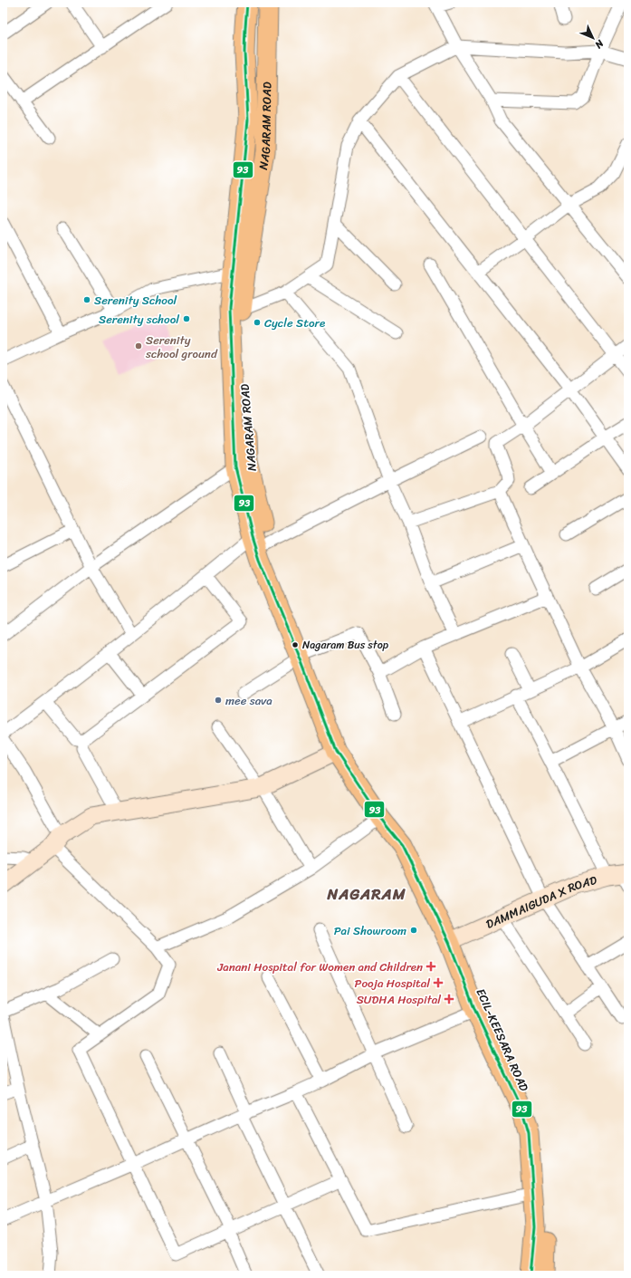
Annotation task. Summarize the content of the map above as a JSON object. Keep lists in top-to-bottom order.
{
  "streets": {
    "main road": ["NAGARAM ROAD", "ECIL-KEESARA ROAD"],
    "street": ["DAMMAIGUDA X ROAD"]
  },
  "crossings": [
    ["NAGARAM ROAD", "DAMMAIGUDA X ROAD"],
    ["NAGARAM ROAD", "ECIL-KEESARA ROAD"],
    ["DAMMAIGUDA X ROAD", "ECIL-KEESARA ROAD"]
  ],
  "districts": ["NAGARAM"],
  "places": {
    "other": [
      "Serenity School",
      "Serenity school",
      "Cycle Store",
      "Serenity school ground",
      "Nagaram Bus stop",
      "mee sava",
      "Pai Showroom"
    ],
    "health": ["Janani Hospital for Women and Children", "Pooja Hospital", "SUDHA Hospital"]
  },
  "lines": ["transit line 93"],
  "north": "bottom right"
}
